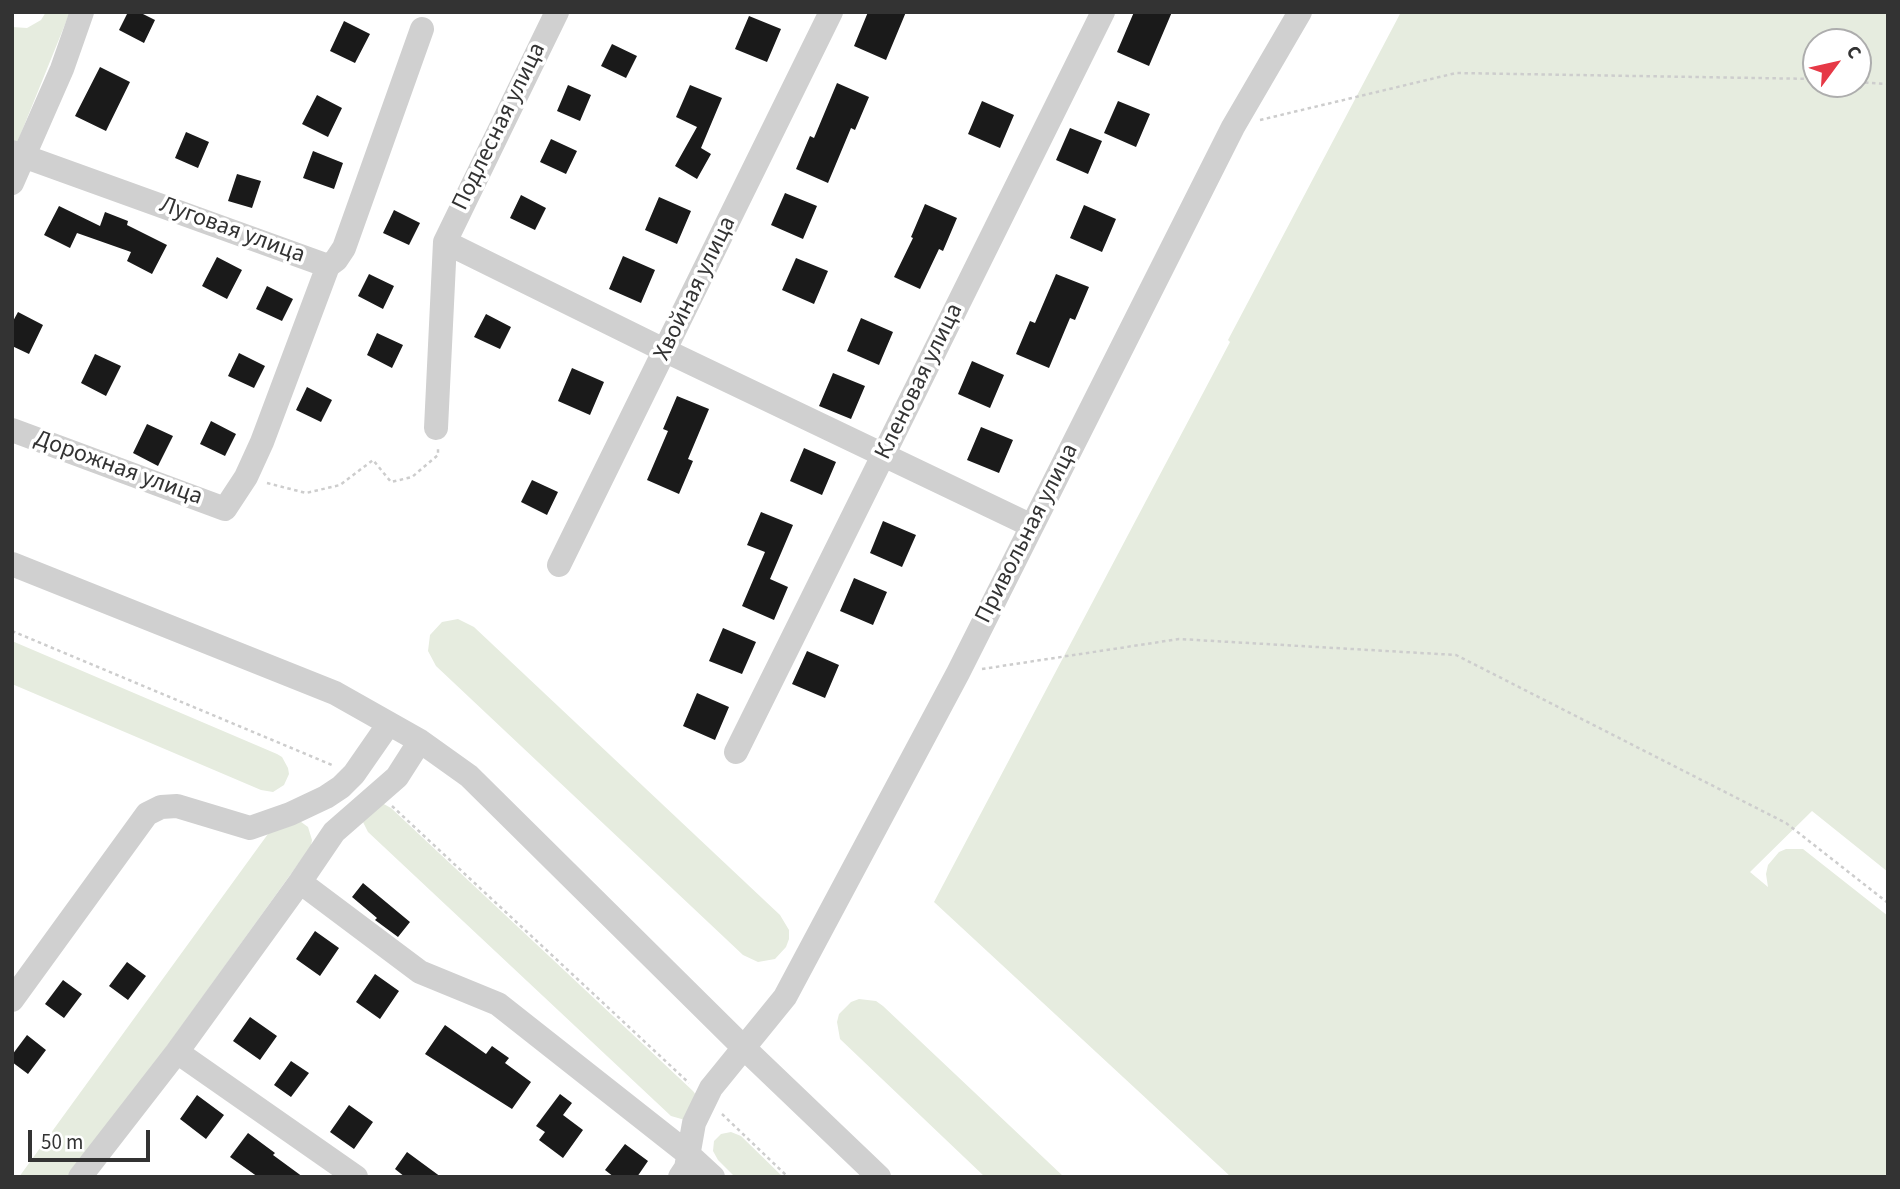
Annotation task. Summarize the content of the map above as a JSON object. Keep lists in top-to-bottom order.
{
  "streets": {
    "street": [
      "Подлесная улица",
      "Луговая улица",
      "Хвойная улица",
      "Кленовая улица",
      "Дорожная улица",
      "Привольная улица"
    ]
  },
  "scale_bar": "50 m",
  "north": "top right"
}
